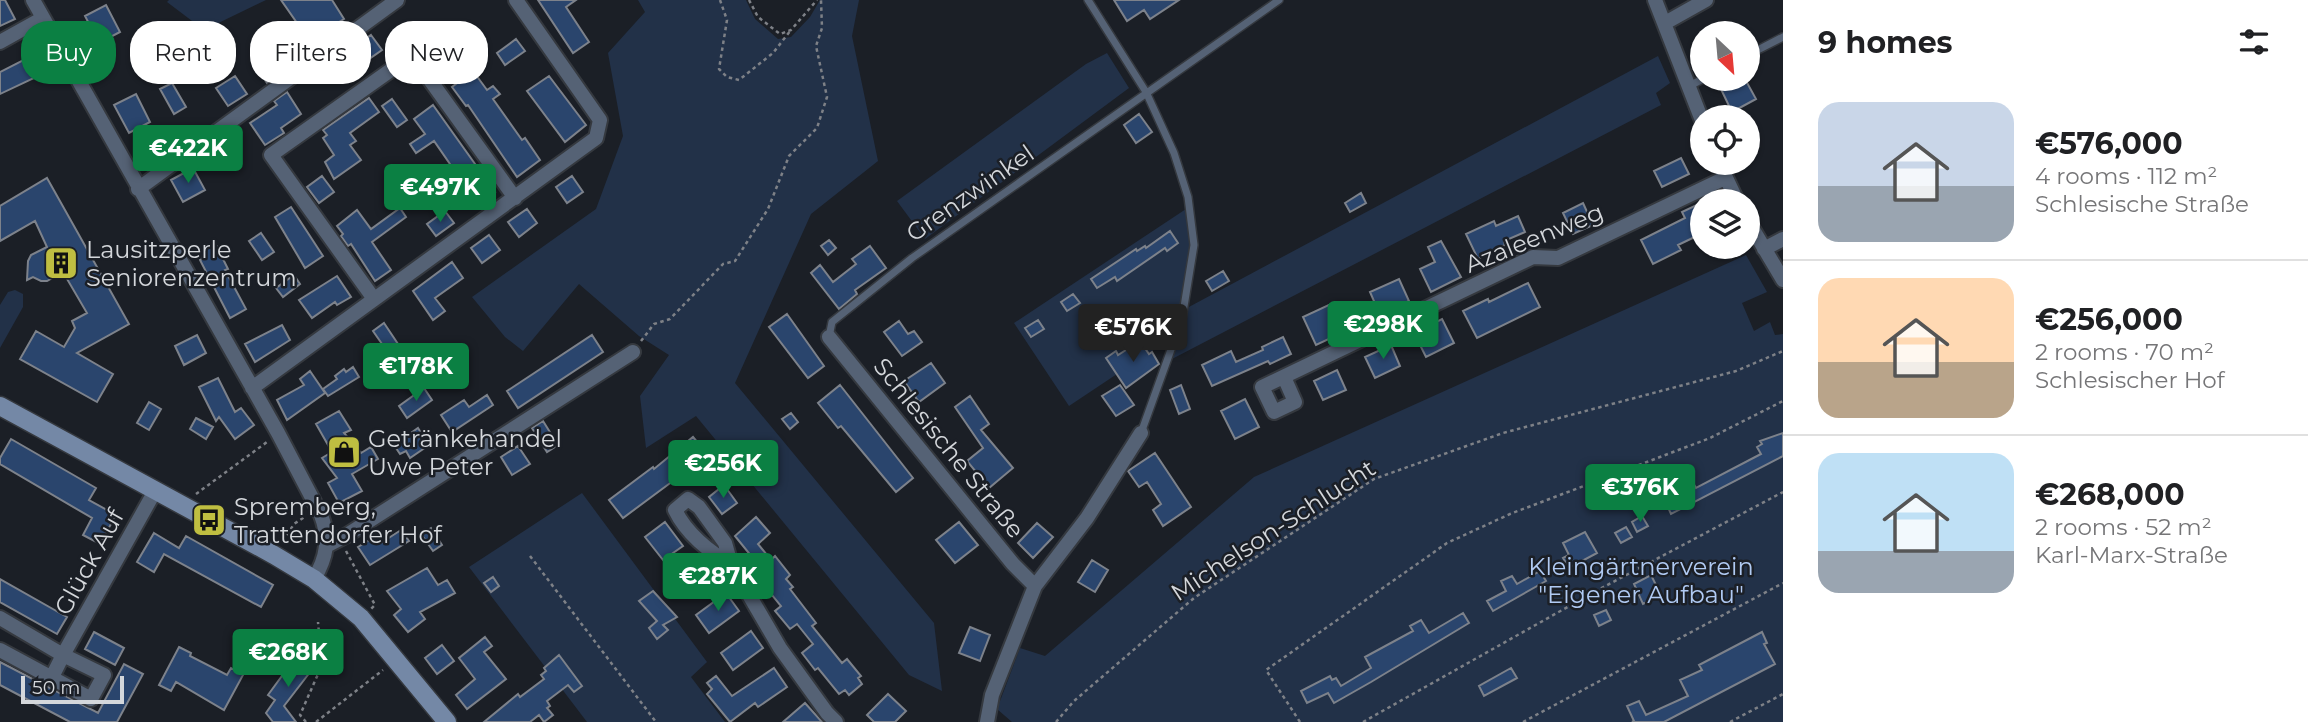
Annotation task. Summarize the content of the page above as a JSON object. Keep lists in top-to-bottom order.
{
  "streets": {
    "street": ["Azaleenweg", "Schlesische Straße", "Glück Auf"],
    "lane": ["Grenzwinkel"],
    "path": ["Michelson-Schlucht"]
  },
  "crossings": [
    ["Grenzwinkel", "Schlesische Straße"]
  ],
  "parks": ["Kleingärtnerverein \"Eigener Aufbau\""],
  "places": {
    "building": ["Lausitzperle Seniorenzentrum"],
    "shop": ["Getränkehandel Uwe Peter"],
    "bus stop": ["Spremberg, Trattendorfer Hof"]
  },
  "scale_bar": "50 m",
  "north": "bottom right",
  "page": {
    "heading": "9 homes",
    "chip": [
      "Buy",
      "Rent",
      "Filters",
      "New"
    ],
    "list": [
      {
        "name": "€576,000",
        "note": "4 rooms · 112 m² · Schlesische Straße"
      },
      {
        "name": "€256,000",
        "note": "2 rooms · 70 m² · Schlesischer Hof"
      },
      {
        "name": "€268,000",
        "note": "2 rooms · 52 m² · Karl-Marx-Straße"
      }
    ],
    "price": [
      "€422K",
      "€497K",
      "€298K",
      "€576K",
      "€178K",
      "€256K",
      "€376K",
      "€287K",
      "€268K"
    ],
    "scale": "50 m"
  }
}
